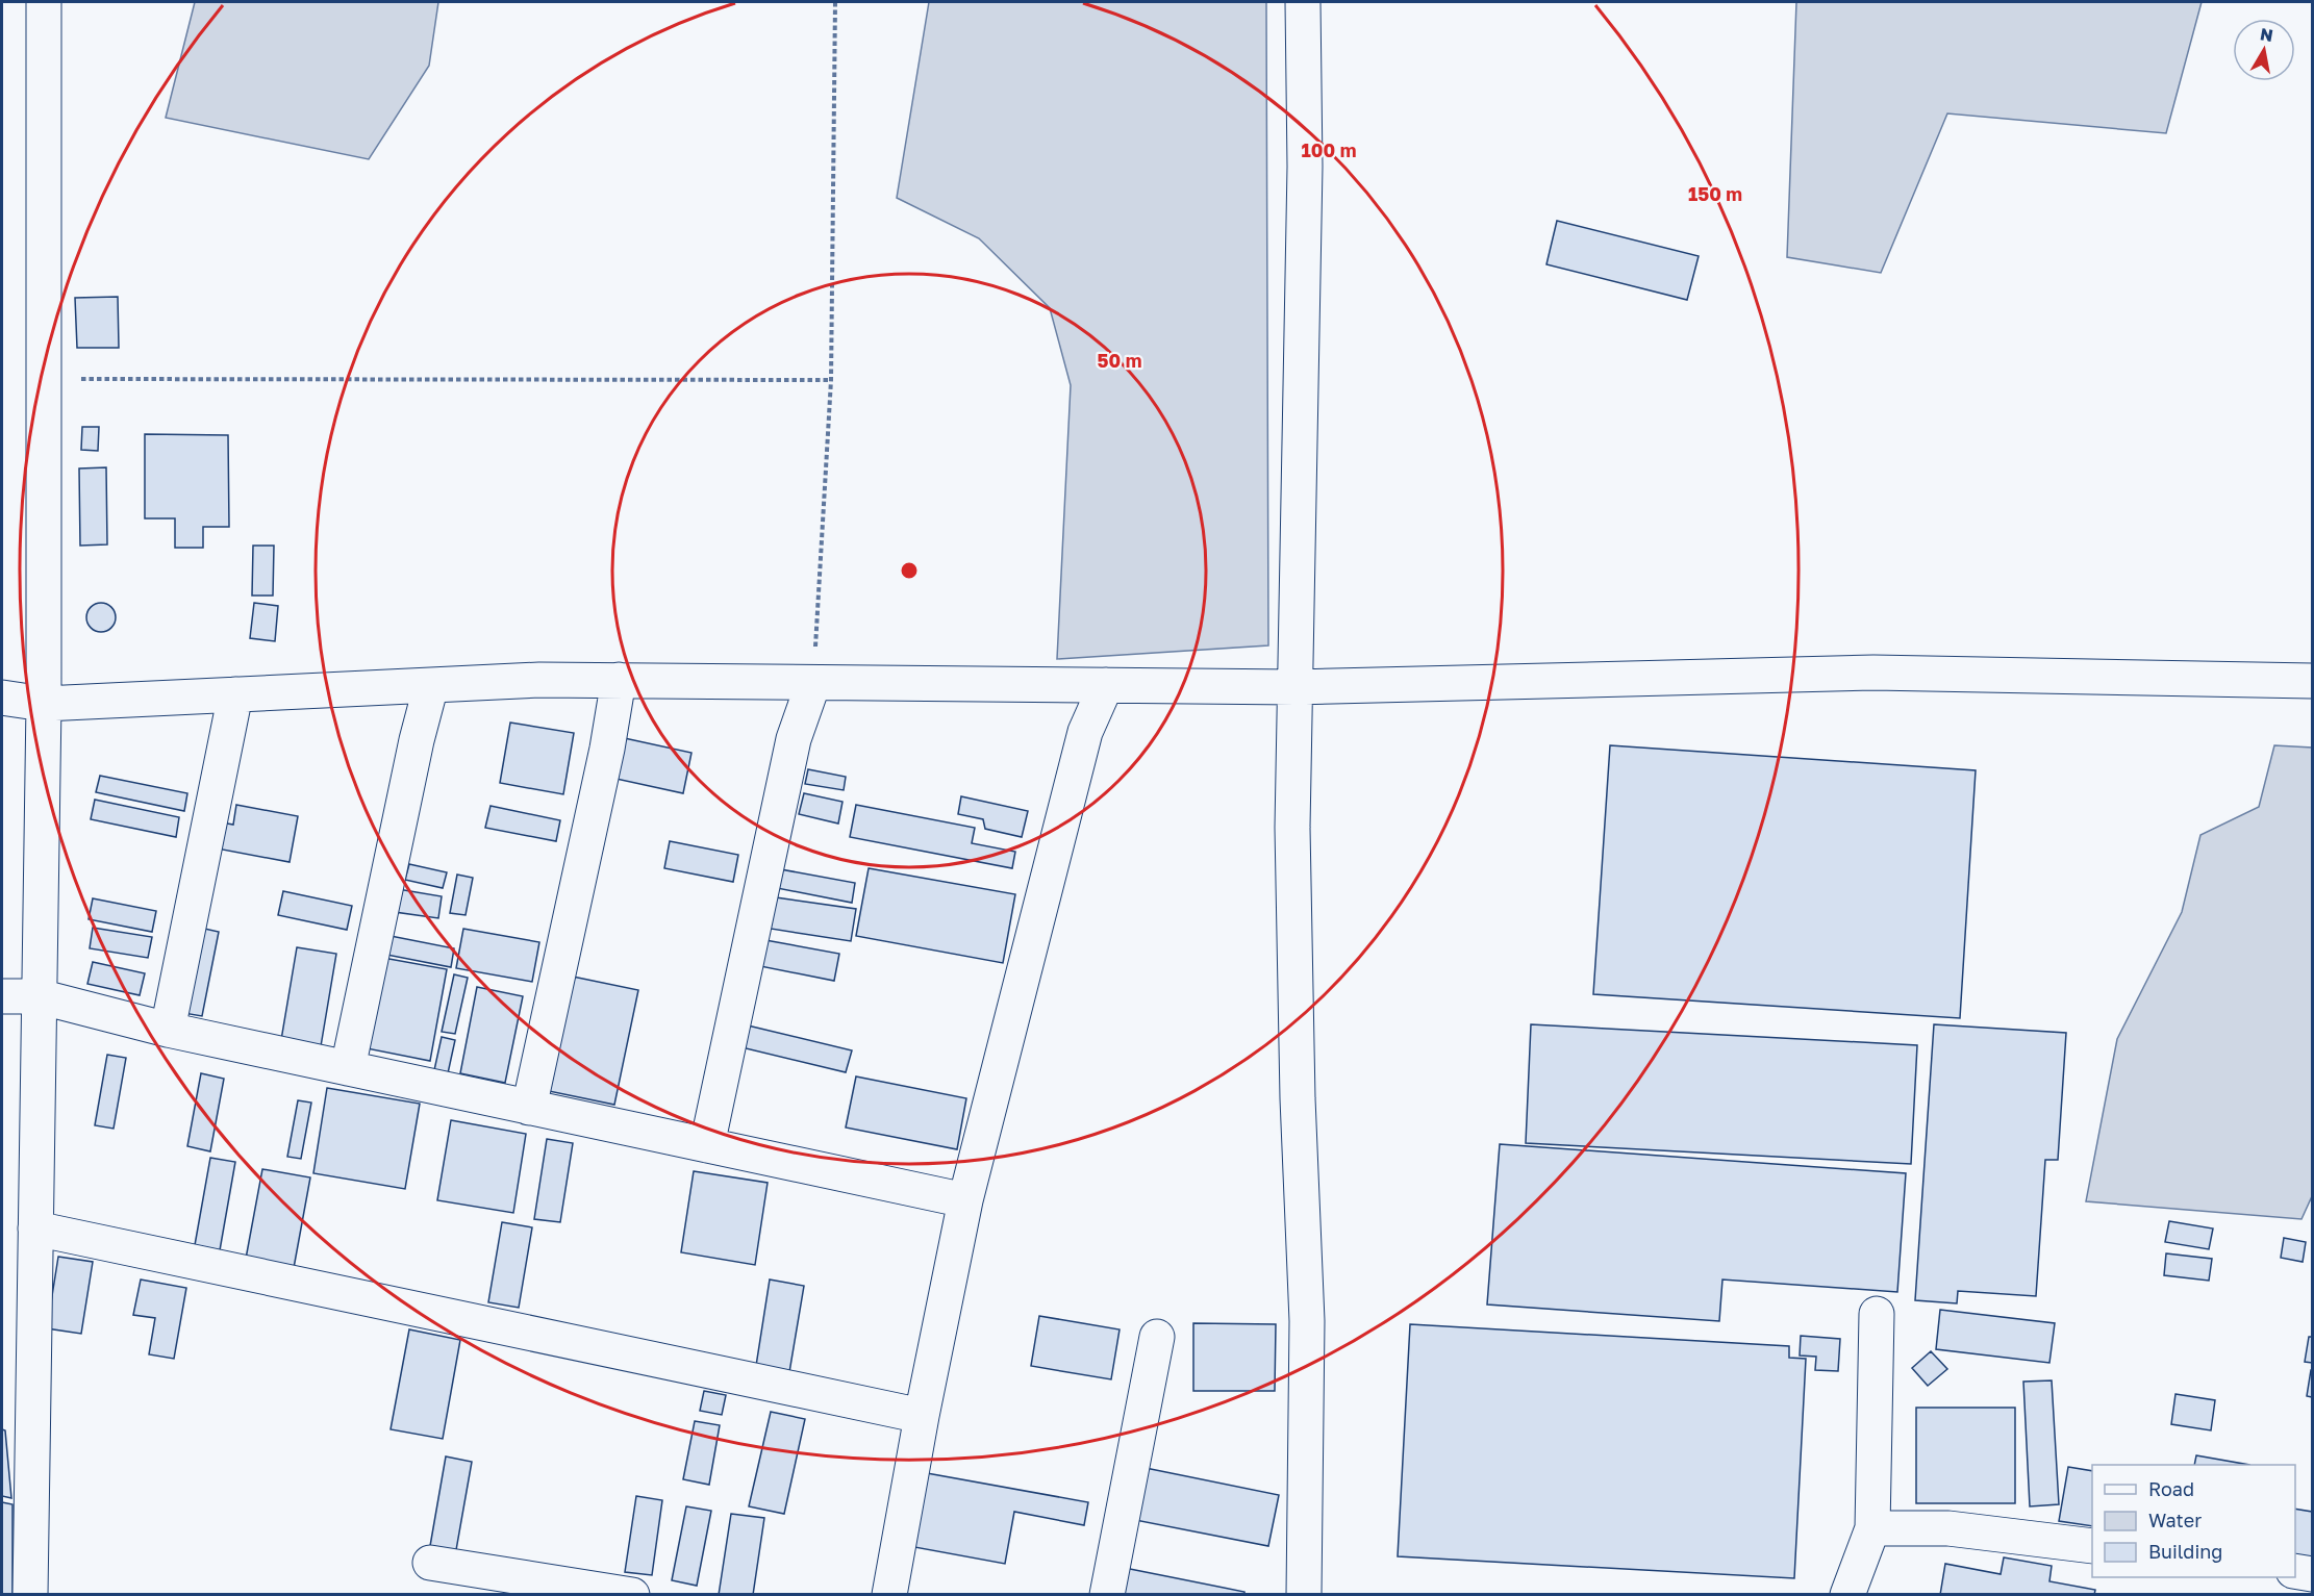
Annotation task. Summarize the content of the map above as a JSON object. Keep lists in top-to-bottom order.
{
  "legend": ["Road", "Water", "Building"],
  "north": "top",
  "rings": ["100 m", "150 m", "50 m"]
}
